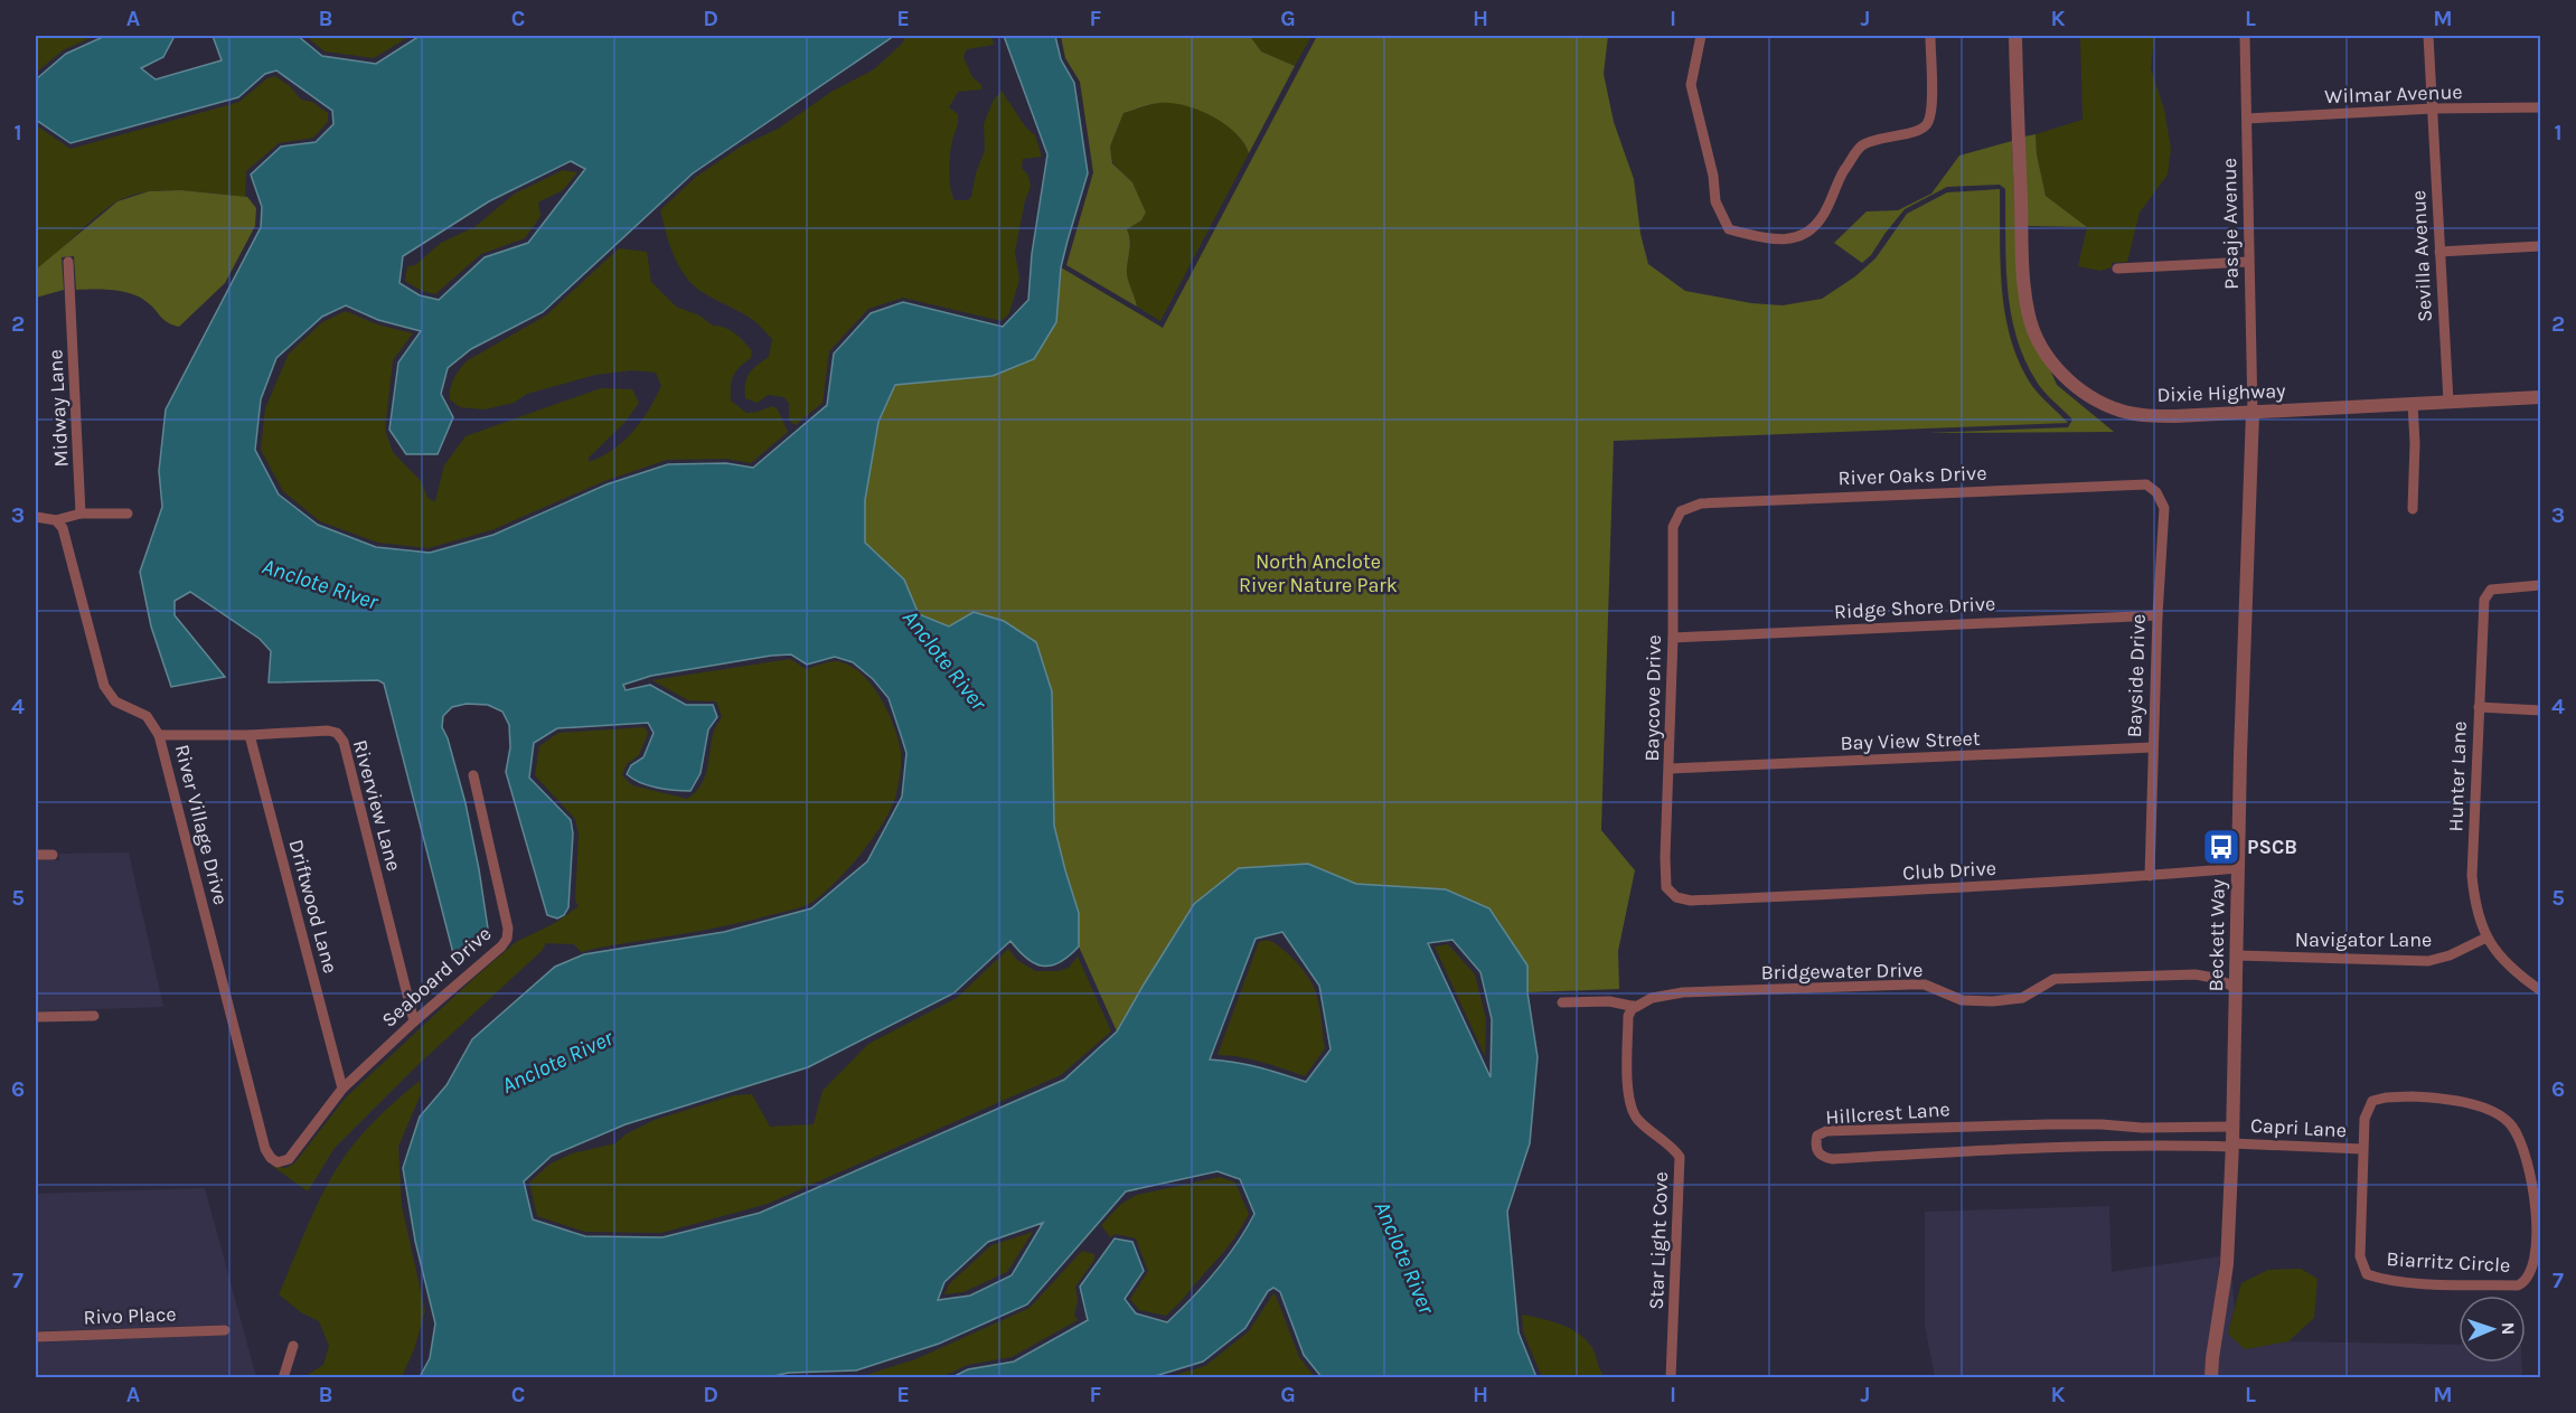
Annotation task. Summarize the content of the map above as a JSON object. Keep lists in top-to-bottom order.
{
  "streets": {
    "street": [
      "Wilmar Avenue",
      "Pasaje Avenue",
      "Sevilla Avenue",
      "Dixie Highway",
      "Midway Lane",
      "River Oaks Drive",
      "Ridge Shore Drive",
      "Bayside Drive",
      "Baycove Drive",
      "Bay View Street",
      "Hunter Lane",
      "Riverview Lane",
      "River Village Drive",
      "Club Drive",
      "Driftwood Lane",
      "Beckett Way",
      "Navigator Lane",
      "Bridgewater Drive",
      "Seaboard Drive",
      "Hillcrest Lane",
      "Capri Lane",
      "Star Light Cove",
      "Biarritz Circle",
      "Rivo Place"
    ]
  },
  "crossings": [
    ["Wilmar Avenue", "Pasaje Avenue"],
    ["Wilmar Avenue", "Sevilla Avenue"],
    ["Pasaje Avenue", "Dixie Highway"],
    ["Pasaje Avenue", "Beckett Way"],
    ["Sevilla Avenue", "Dixie Highway"],
    ["Dixie Highway", "Beckett Way"],
    ["River Oaks Drive", "Bayside Drive"],
    ["River Oaks Drive", "Baycove Drive"],
    ["Ridge Shore Drive", "Bayside Drive"],
    ["Ridge Shore Drive", "Baycove Drive"],
    ["Bayside Drive", "Bay View Street"],
    ["Bayside Drive", "Club Drive"],
    ["Baycove Drive", "Bay View Street"],
    ["Baycove Drive", "Club Drive"],
    ["Hunter Lane", "Navigator Lane"],
    ["Riverview Lane", "River Village Drive"],
    ["Riverview Lane", "Driftwood Lane"],
    ["Riverview Lane", "Seaboard Drive"],
    ["River Village Drive", "Seaboard Drive"],
    ["Club Drive", "Beckett Way"],
    ["Driftwood Lane", "Seaboard Drive"],
    ["Beckett Way", "Navigator Lane"],
    ["Beckett Way", "Bridgewater Drive"],
    ["Beckett Way", "Hillcrest Lane"],
    ["Beckett Way", "Capri Lane"],
    ["Bridgewater Drive", "Star Light Cove"],
    ["Hillcrest Lane", "Capri Lane"],
    ["Capri Lane", "Biarritz Circle"]
  ],
  "water": ["Anclote River"],
  "parks": ["North Anclote River Nature Park"],
  "places": {
    "bus stop": ["PSCB"]
  },
  "north": "right",
  "grid": {
    "columns": [
      "A",
      "B",
      "C",
      "D",
      "E",
      "F",
      "G",
      "H",
      "I",
      "J",
      "K",
      "L",
      "M"
    ],
    "rows": [
      "1",
      "2",
      "3",
      "4",
      "5",
      "6",
      "7"
    ]
  }
}
